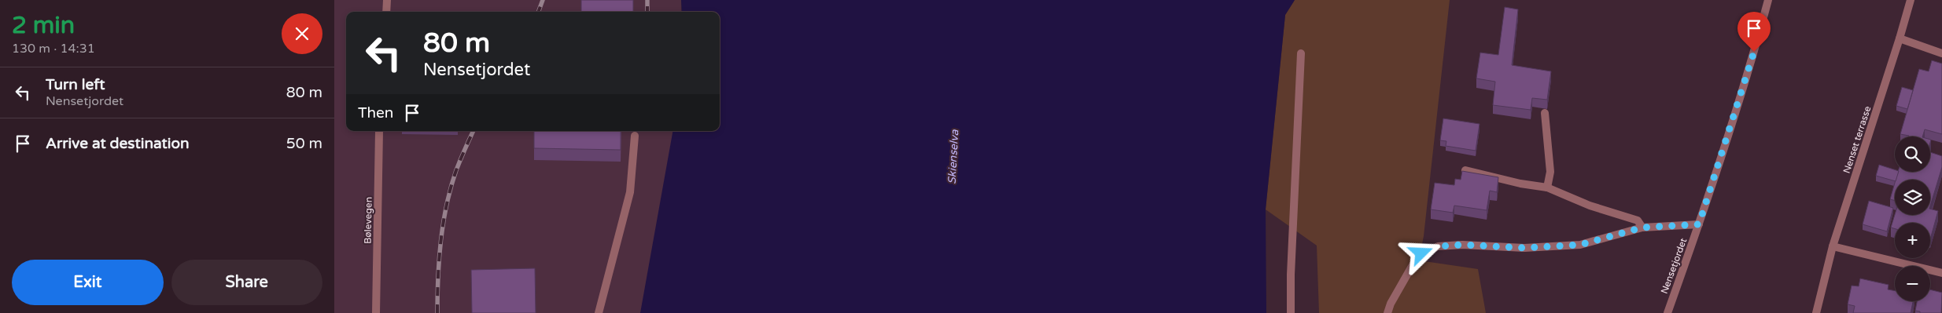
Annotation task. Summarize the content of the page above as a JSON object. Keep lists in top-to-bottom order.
{
  "streets": {
    "street": ["Nenset terrasse", "Bølevegen", "Nensetjordet"]
  },
  "water": ["Skienselva"],
  "page": {
    "heading": ["2 min", "130 m · 14:31"],
    "turn": ["80 m", "Nensetjordet"],
    "list": [
      {
        "name": "Turn left",
        "note": "Nensetjordet",
        "value": "80 m"
      },
      {
        "name": "Arrive at destination",
        "value": "50 m"
      }
    ],
    "then": "Then",
    "map_buttons": ["+", "−"],
    "buttons": ["Exit", "Share"]
  }
}
